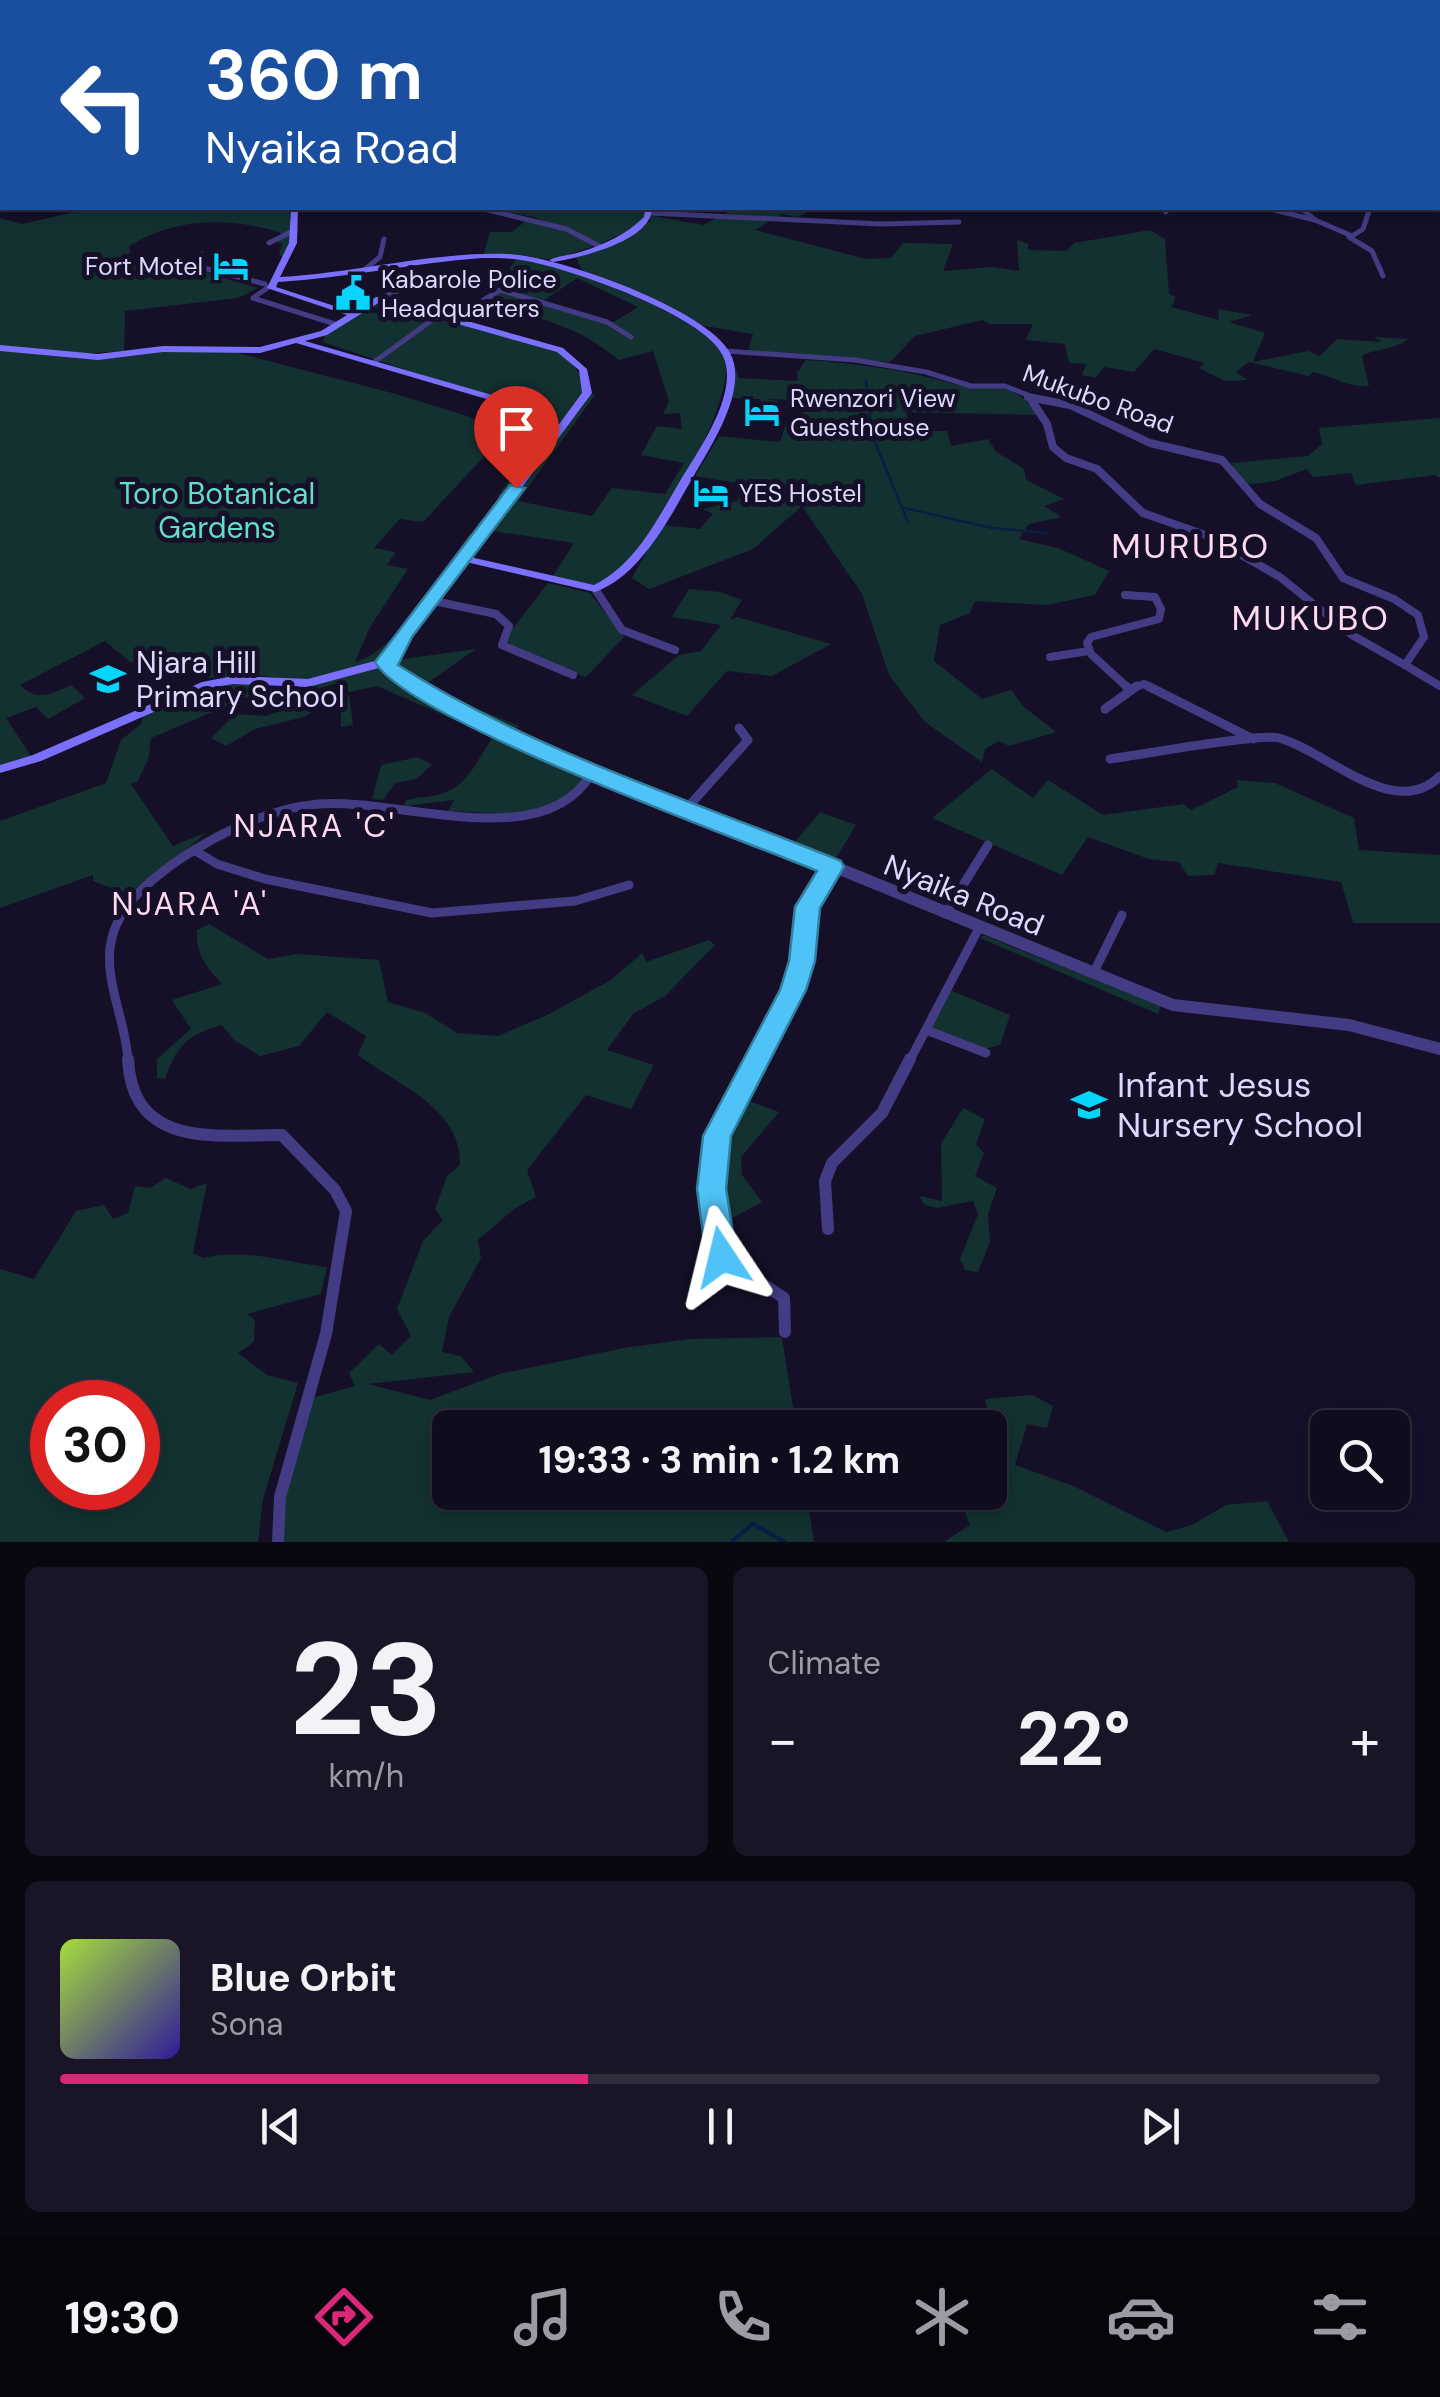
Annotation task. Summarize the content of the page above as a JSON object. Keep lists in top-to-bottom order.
{
  "streets": {
    "street": ["Mukubo Road", "Nyaika Road"]
  },
  "districts": [
    "MURUBO",
    "MUKUBO",
    "NJARA 'C'",
    "NJARA 'A'"
  ],
  "parks": ["Toro Botanical Gardens"],
  "places": {
    "hotel": ["Fort Motel", "Rwenzori View Guesthouse", "YES Hostel"],
    "public building": ["Kabarole Police Headquarters"],
    "school or university": ["Njara Hill Primary School", "Infant Jesus Nursery School"]
  },
  "page": {
    "turn": ["360 m", "Nyaika Road"],
    "limit": "30",
    "trip": "19:33 · 3 min · 1.2 km",
    "tile": [
      ["23", "km/h"],
      "Climate"
    ],
    "heat": ["−", "22°", "+"],
    "song": ["Blue Orbit", "Sona"],
    "tabs": "19:30"
  }
}
